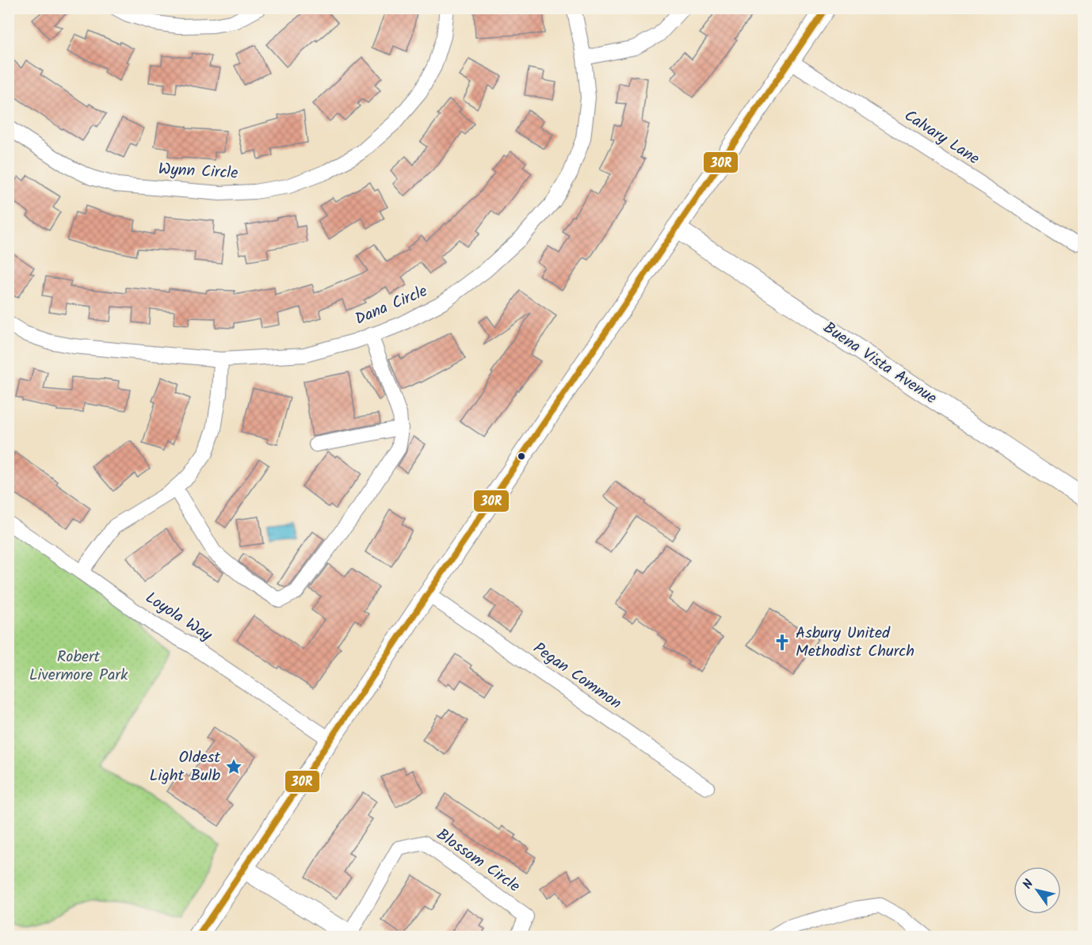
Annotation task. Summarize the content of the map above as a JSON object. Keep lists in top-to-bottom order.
{
  "streets": {
    "main road": ["Buena Vista Avenue"],
    "street": [
      "Calvary Lane",
      "Wynn Circle",
      "Dana Circle",
      "Loyola Way",
      "Pegan Common",
      "Blossom Circle"
    ]
  },
  "parks": ["Robert Livermore Park"],
  "places": {
    "church": ["Asbury United Methodist Church"],
    "place": ["Oldest Light Bulb"]
  },
  "lines": ["transit line 30R"],
  "north": "top left"
}
